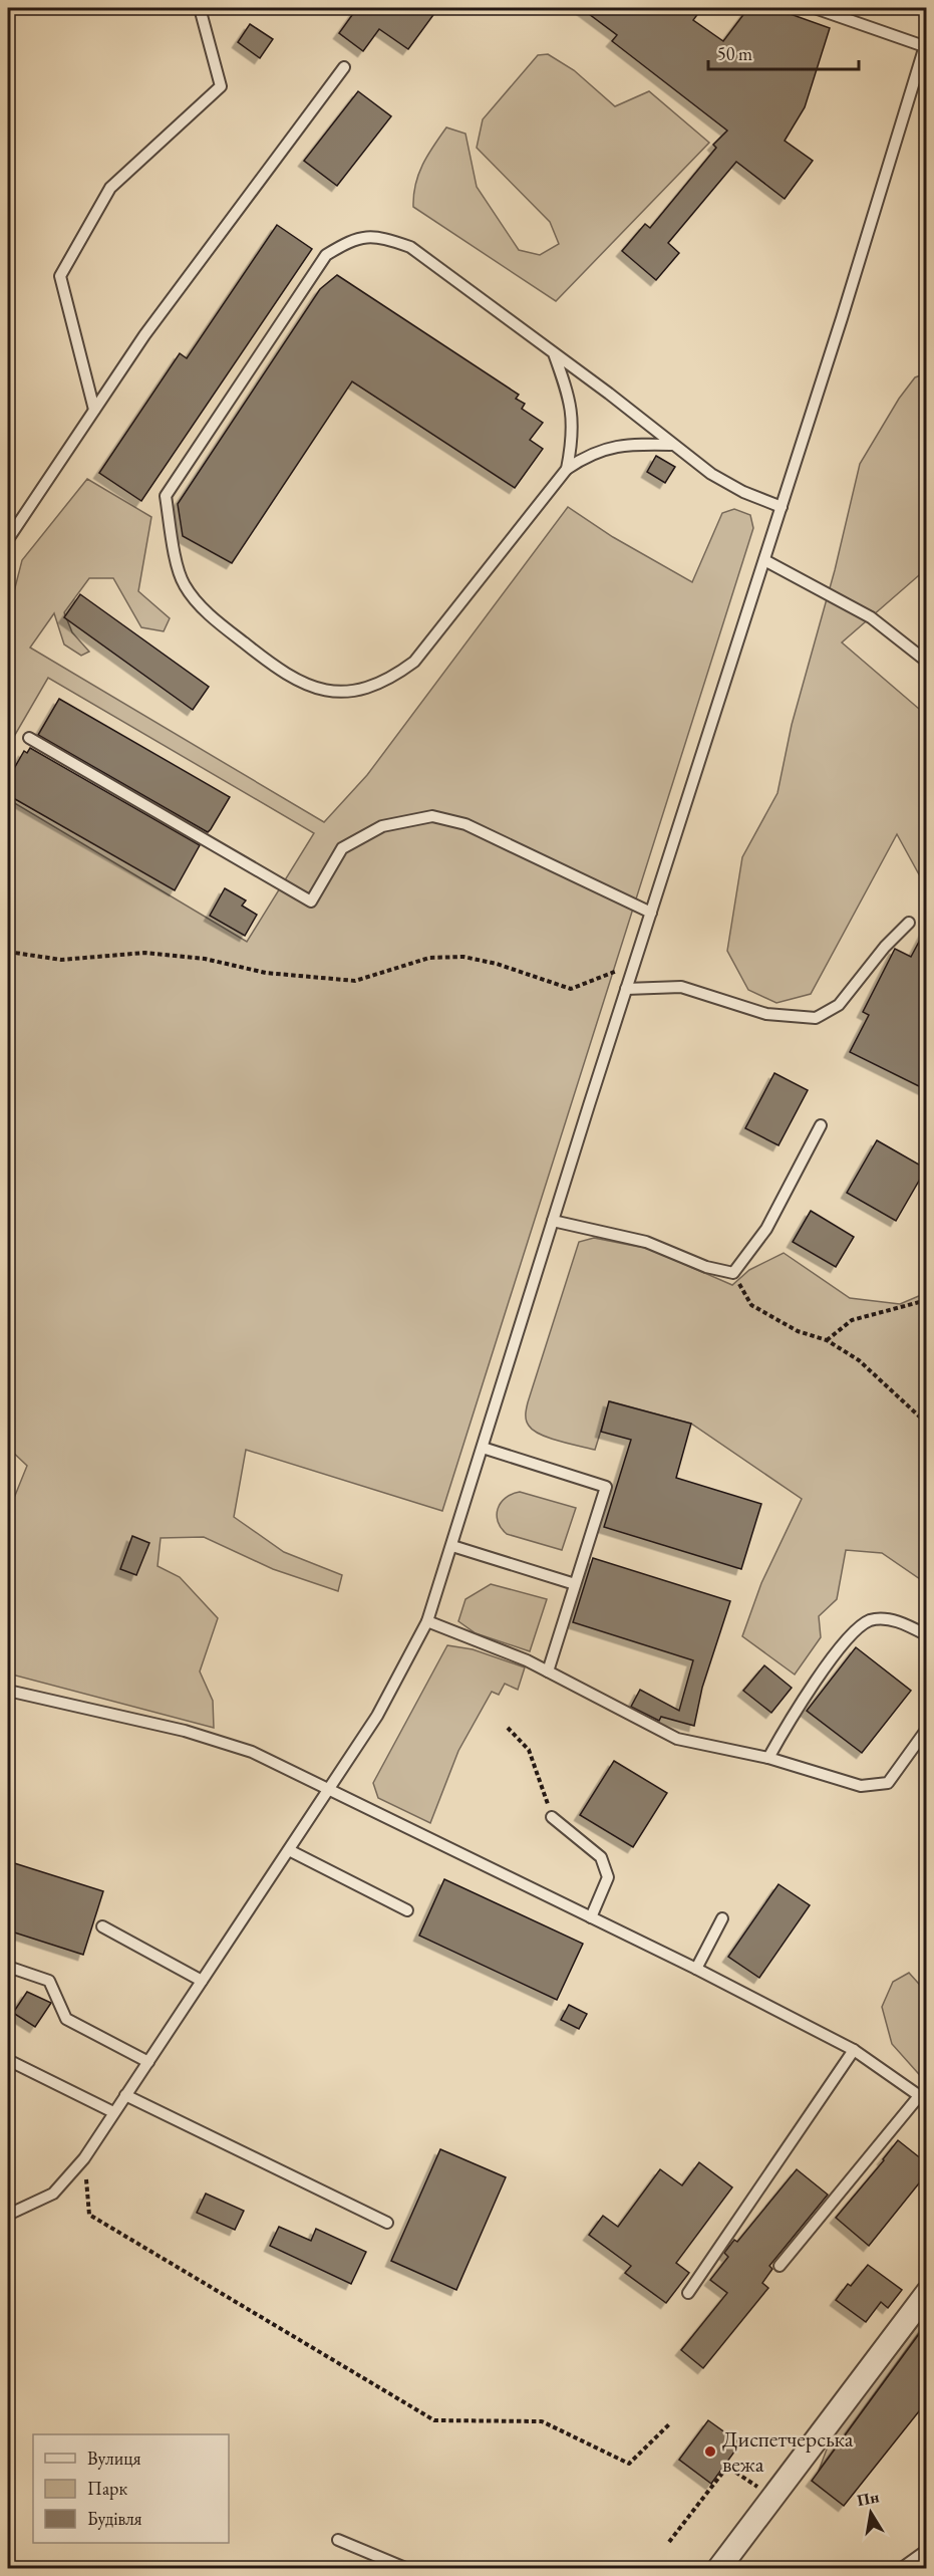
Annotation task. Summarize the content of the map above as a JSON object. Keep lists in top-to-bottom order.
{
  "places": ["Диспетчерська вежа"],
  "legend": ["Вулиця", "Парк", "Будівля"],
  "scale_bar": "50 m",
  "north": "top"
}
